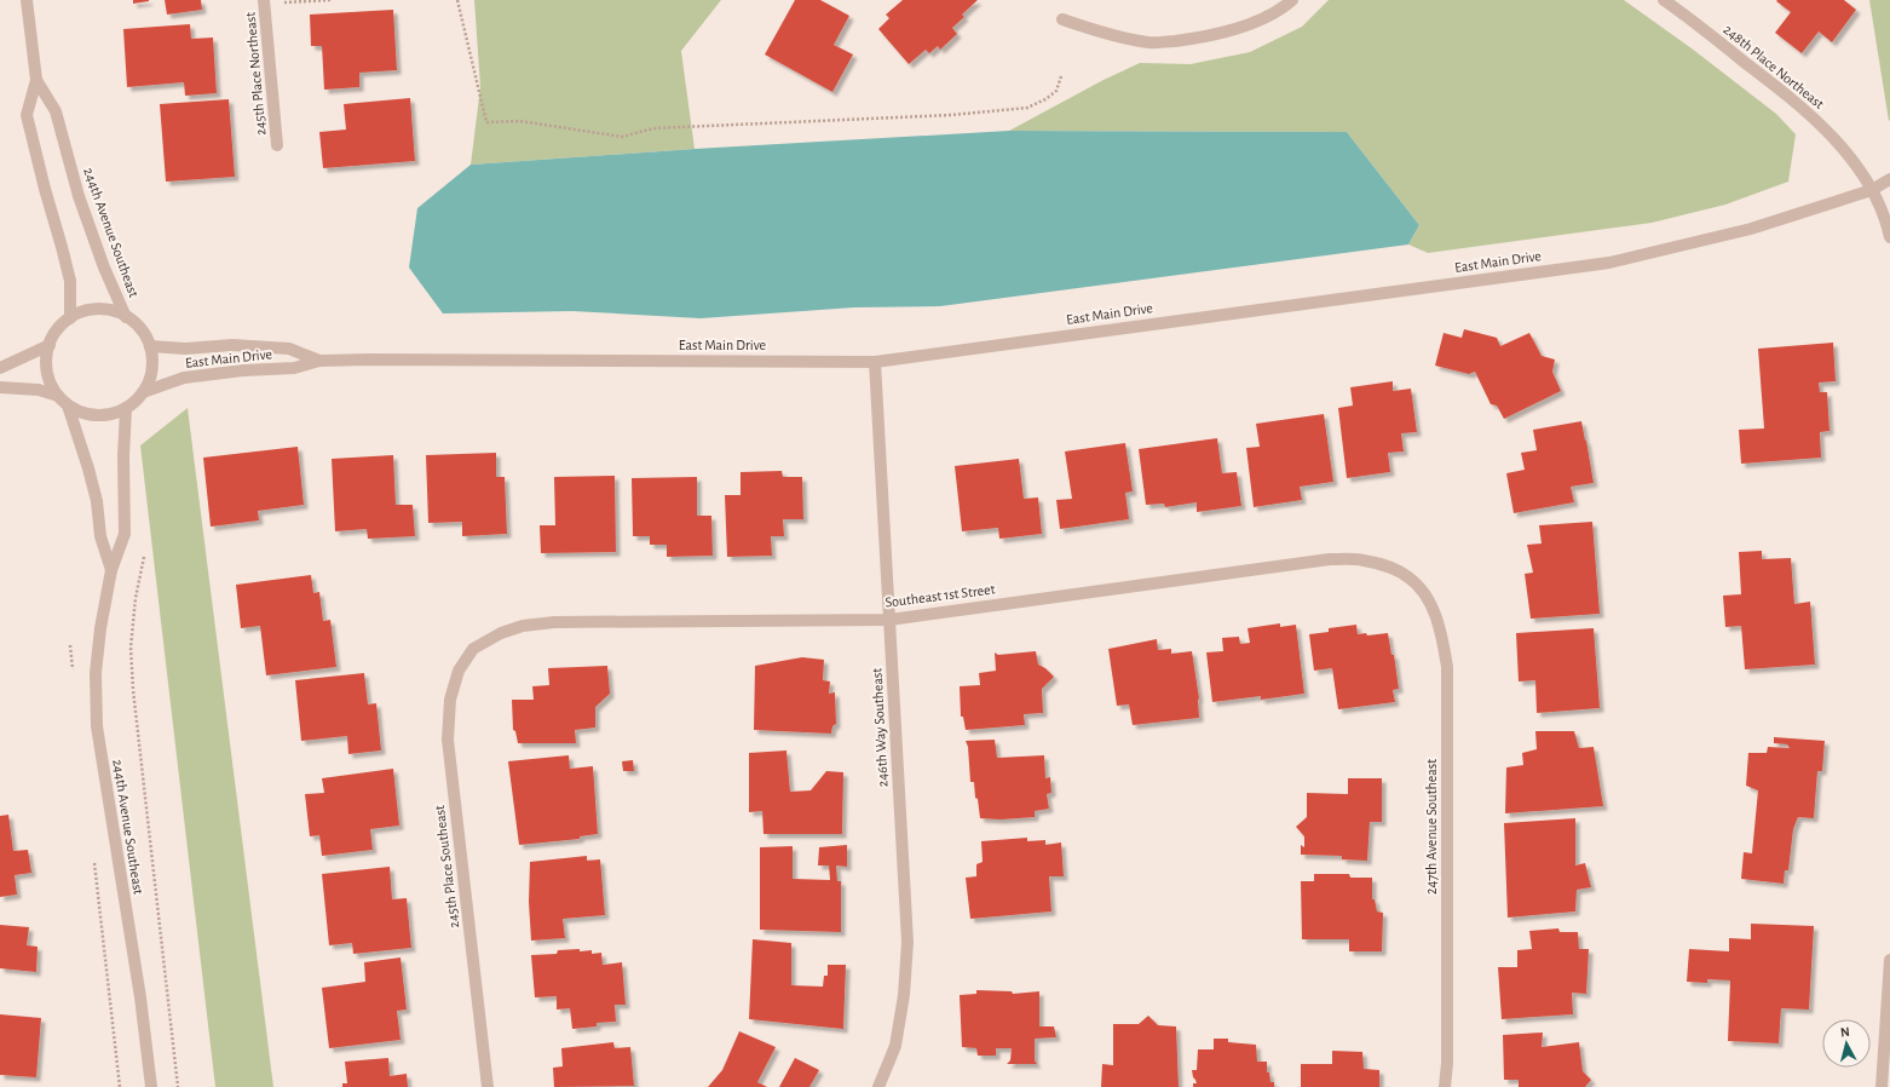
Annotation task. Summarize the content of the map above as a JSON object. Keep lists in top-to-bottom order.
{
  "streets": {
    "street": [
      "248th Place Northeast",
      "245th Place Northeast",
      "244th Avenue Southeast",
      "East Main Drive",
      "Southeast 1st Street",
      "246th Way Southeast",
      "247th Avenue Southeast",
      "245th Place Southeast"
    ]
  },
  "crossings": [
    ["248th Place Northeast", "East Main Drive"],
    ["244th Avenue Southeast", "East Main Drive"],
    ["East Main Drive", "246th Way Southeast"],
    ["Southeast 1st Street", "246th Way Southeast"],
    ["Southeast 1st Street", "247th Avenue Southeast"],
    ["Southeast 1st Street", "245th Place Southeast"]
  ],
  "north": "top"
}
